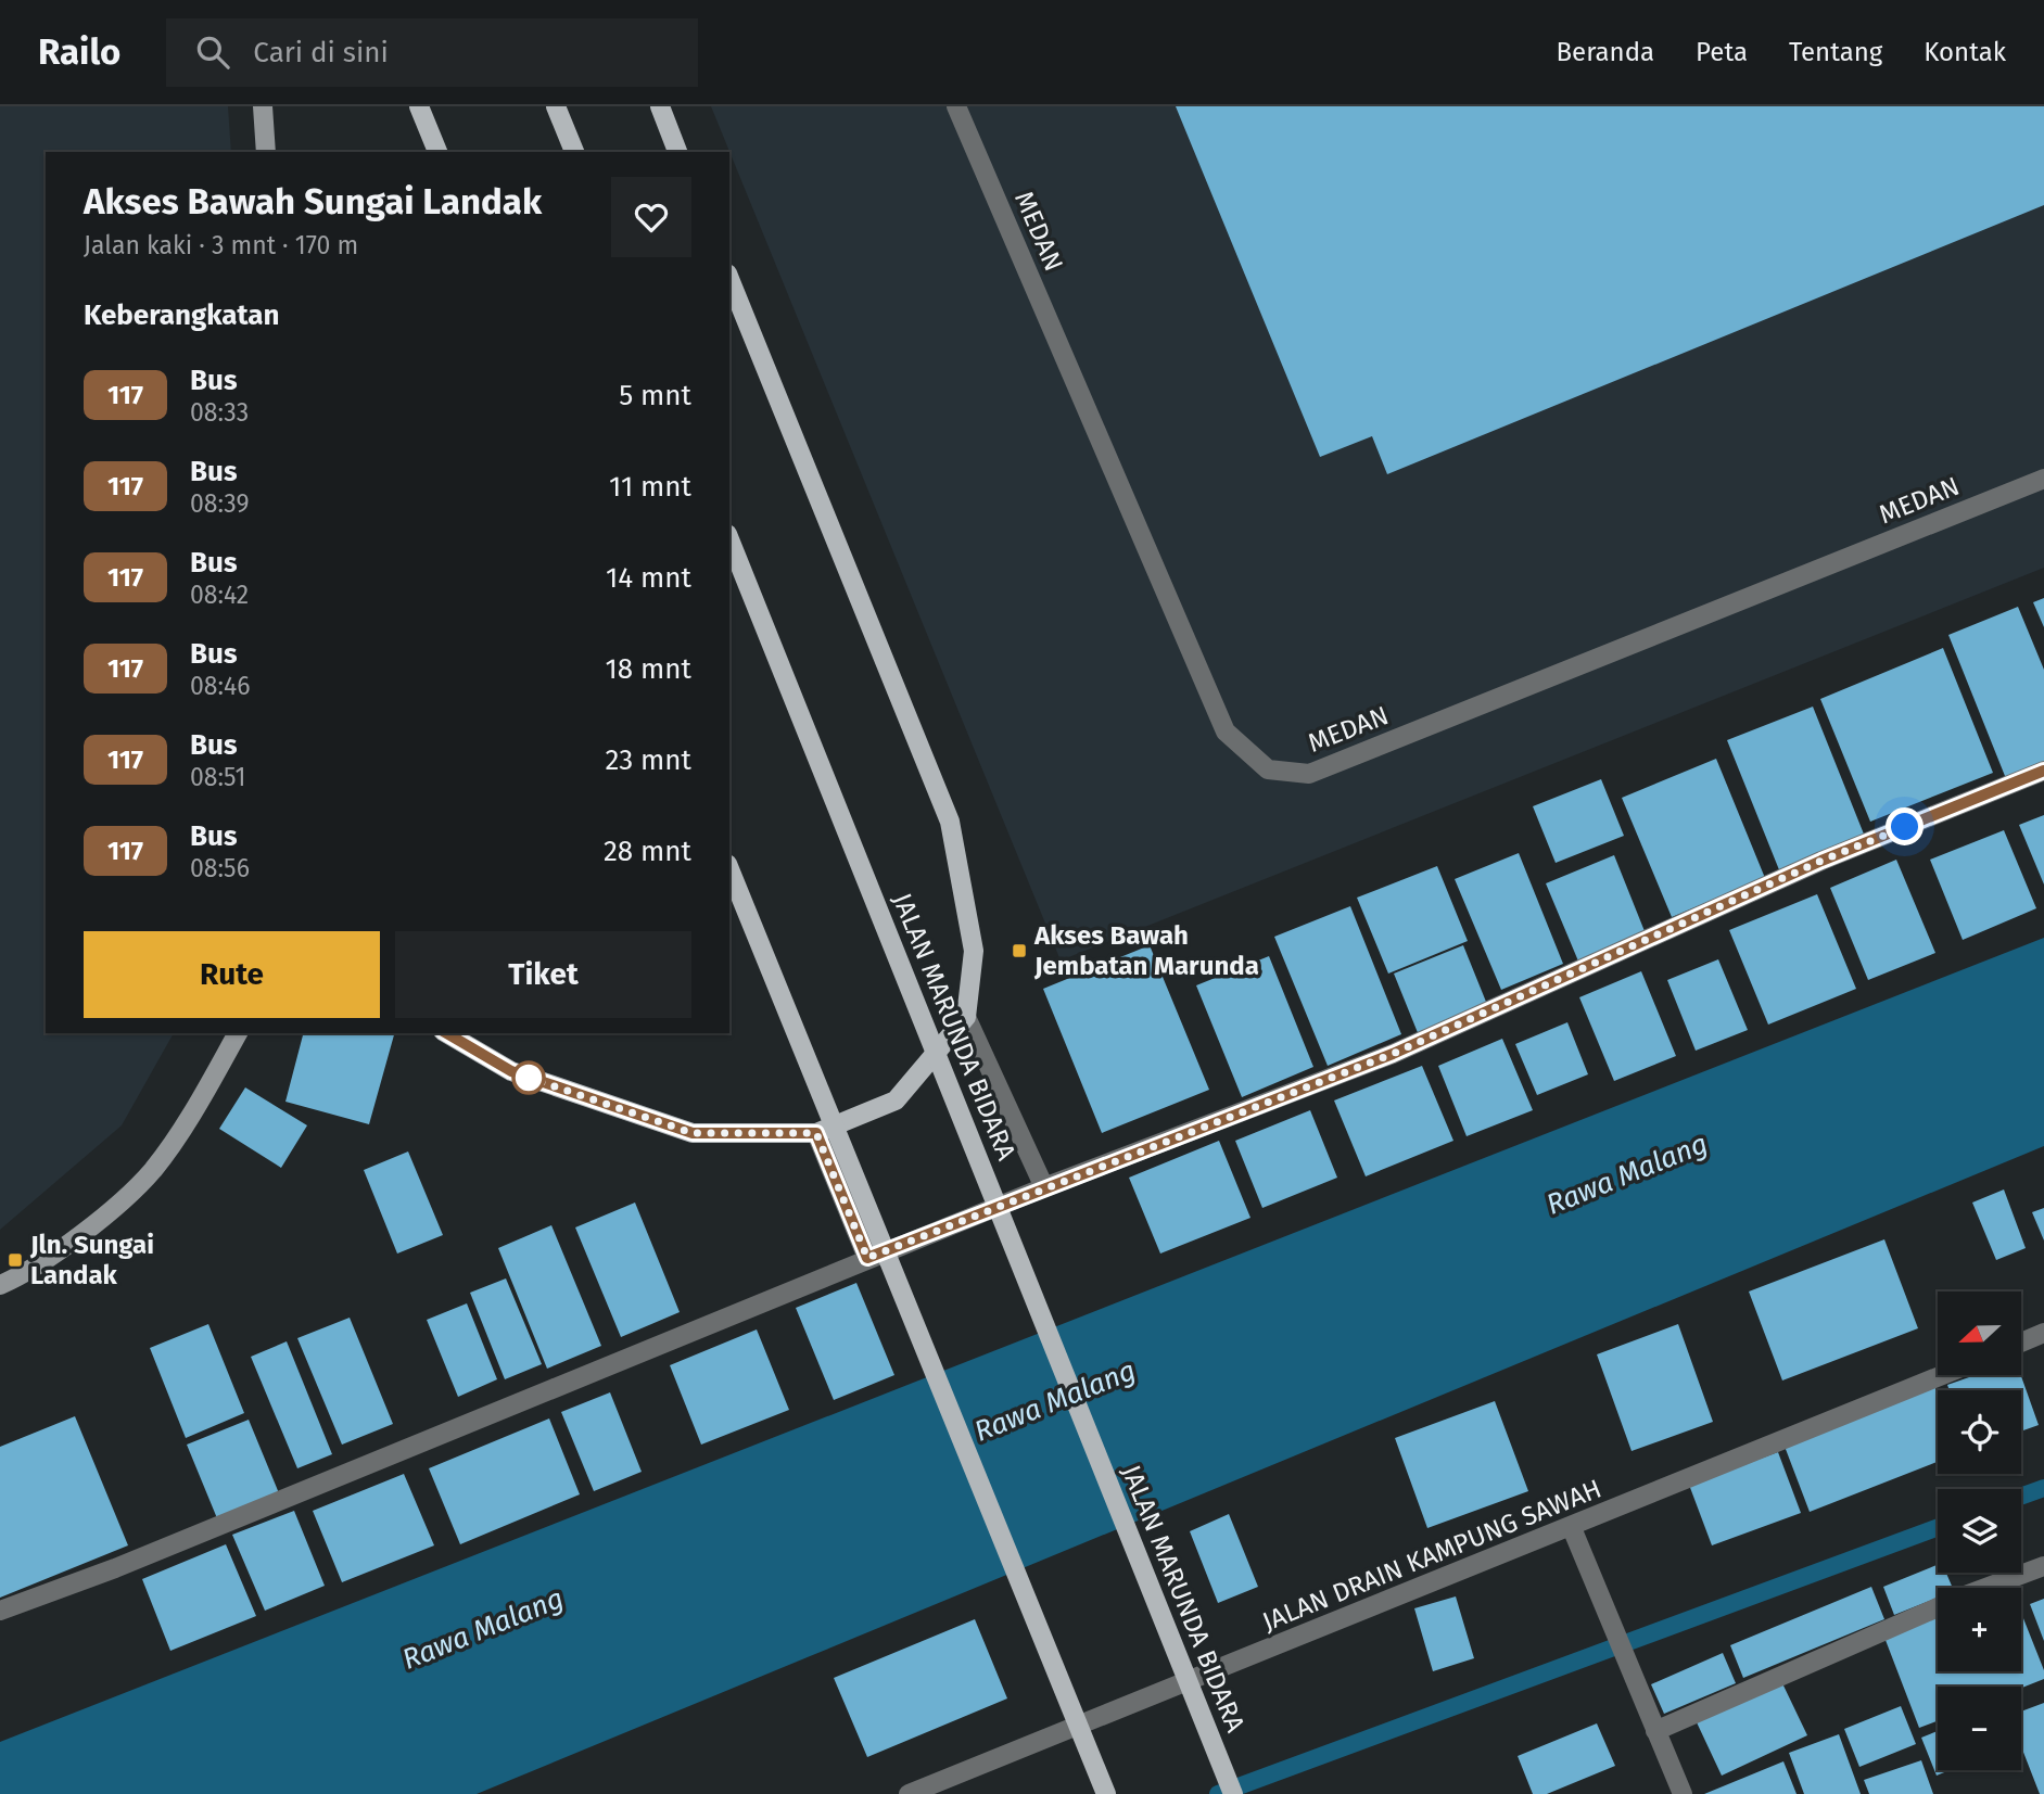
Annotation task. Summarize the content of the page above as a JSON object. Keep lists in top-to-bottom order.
{
  "streets": {
    "main road": ["JALAN MARUNDA BIDARA"],
    "street": ["MEDAN", "JALAN DRAIN KAMPUNG SAWAH"]
  },
  "water": ["Rawa Malang"],
  "places": {
    "transit": ["Akses Bawah Jembatan Marunda", "Jln. Sungai Landak"]
  },
  "lines": ["bus line 117"],
  "north": "left",
  "page": {
    "header": "Railo",
    "search": "Cari di sini",
    "nav": [
      "Beranda",
      "Peta",
      "Tentang",
      "Kontak"
    ],
    "heading": [
      ["Akses Bawah Sungai Landak", "Jalan kaki · 3 mnt · 170 m"],
      "Keberangkatan"
    ],
    "list": [
      {
        "mark": "117",
        "name": "Bus",
        "note": "08:33",
        "value": "5 mnt"
      },
      {
        "mark": "117",
        "name": "Bus",
        "note": "08:39",
        "value": "11 mnt"
      },
      {
        "mark": "117",
        "name": "Bus",
        "note": "08:42",
        "value": "14 mnt"
      },
      {
        "mark": "117",
        "name": "Bus",
        "note": "08:46",
        "value": "18 mnt"
      },
      {
        "mark": "117",
        "name": "Bus",
        "note": "08:51",
        "value": "23 mnt"
      },
      {
        "mark": "117",
        "name": "Bus",
        "note": "08:56",
        "value": "28 mnt"
      }
    ],
    "buttons": ["Rute", "Tiket"],
    "map_buttons": ["+", "−"]
  }
}
